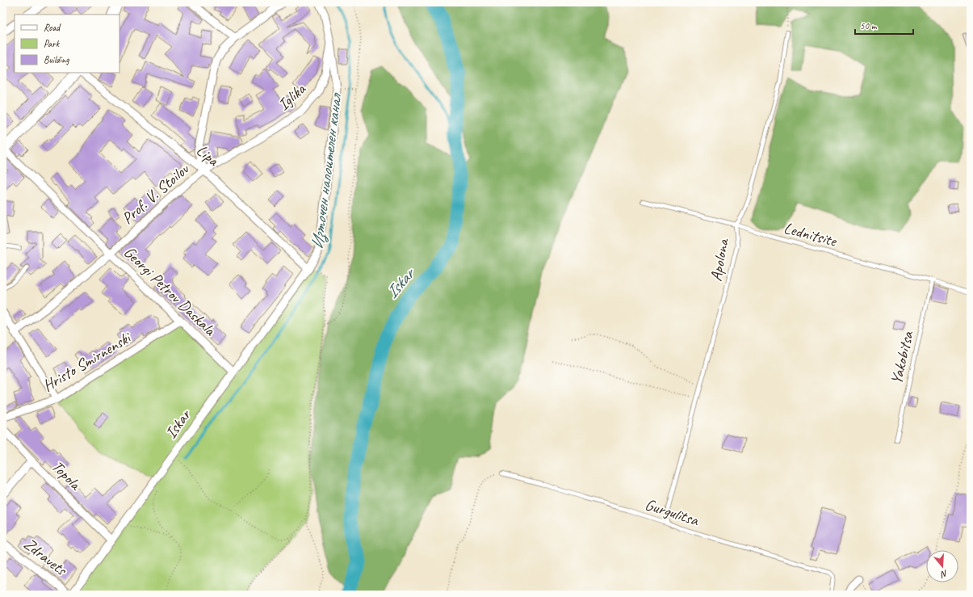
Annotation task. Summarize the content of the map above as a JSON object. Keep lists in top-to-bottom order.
{
  "streets": {
    "street": [
      "Iglika",
      "Lipa",
      "Prof. V. Stoilov",
      "Georgi Petrov Daskala",
      "Hristo Smirnenski",
      "Iskar",
      "Topola",
      "Zdravets"
    ],
    "lane": [
      "Lednitsite",
      "Apolona",
      "Yakobitsa",
      "Gurgulitsa"
    ]
  },
  "crossings": [
    ["Iglika", "Lipa"],
    ["Iglika", "Prof. V. Stoilov"],
    ["Iglika", "Iskar"],
    ["Lipa", "Prof. V. Stoilov"],
    ["Lipa", "Iskar"],
    ["Prof. V. Stoilov", "Georgi Petrov Daskala"],
    ["Lednitsite", "Apolona"],
    ["Lednitsite", "Yakobitsa"],
    ["Apolona", "Gurgulitsa"],
    ["Georgi Petrov Daskala", "Hristo Smirnenski"],
    ["Georgi Petrov Daskala", "Iskar"],
    ["Iskar", "Topola"],
    ["Iskar", "Zdravets"]
  ],
  "water": ["Източен напоителен канал", "Iskar"],
  "legend": ["Road", "Park", "Building"],
  "scale_bar": "50 m",
  "north": "bottom"
}
